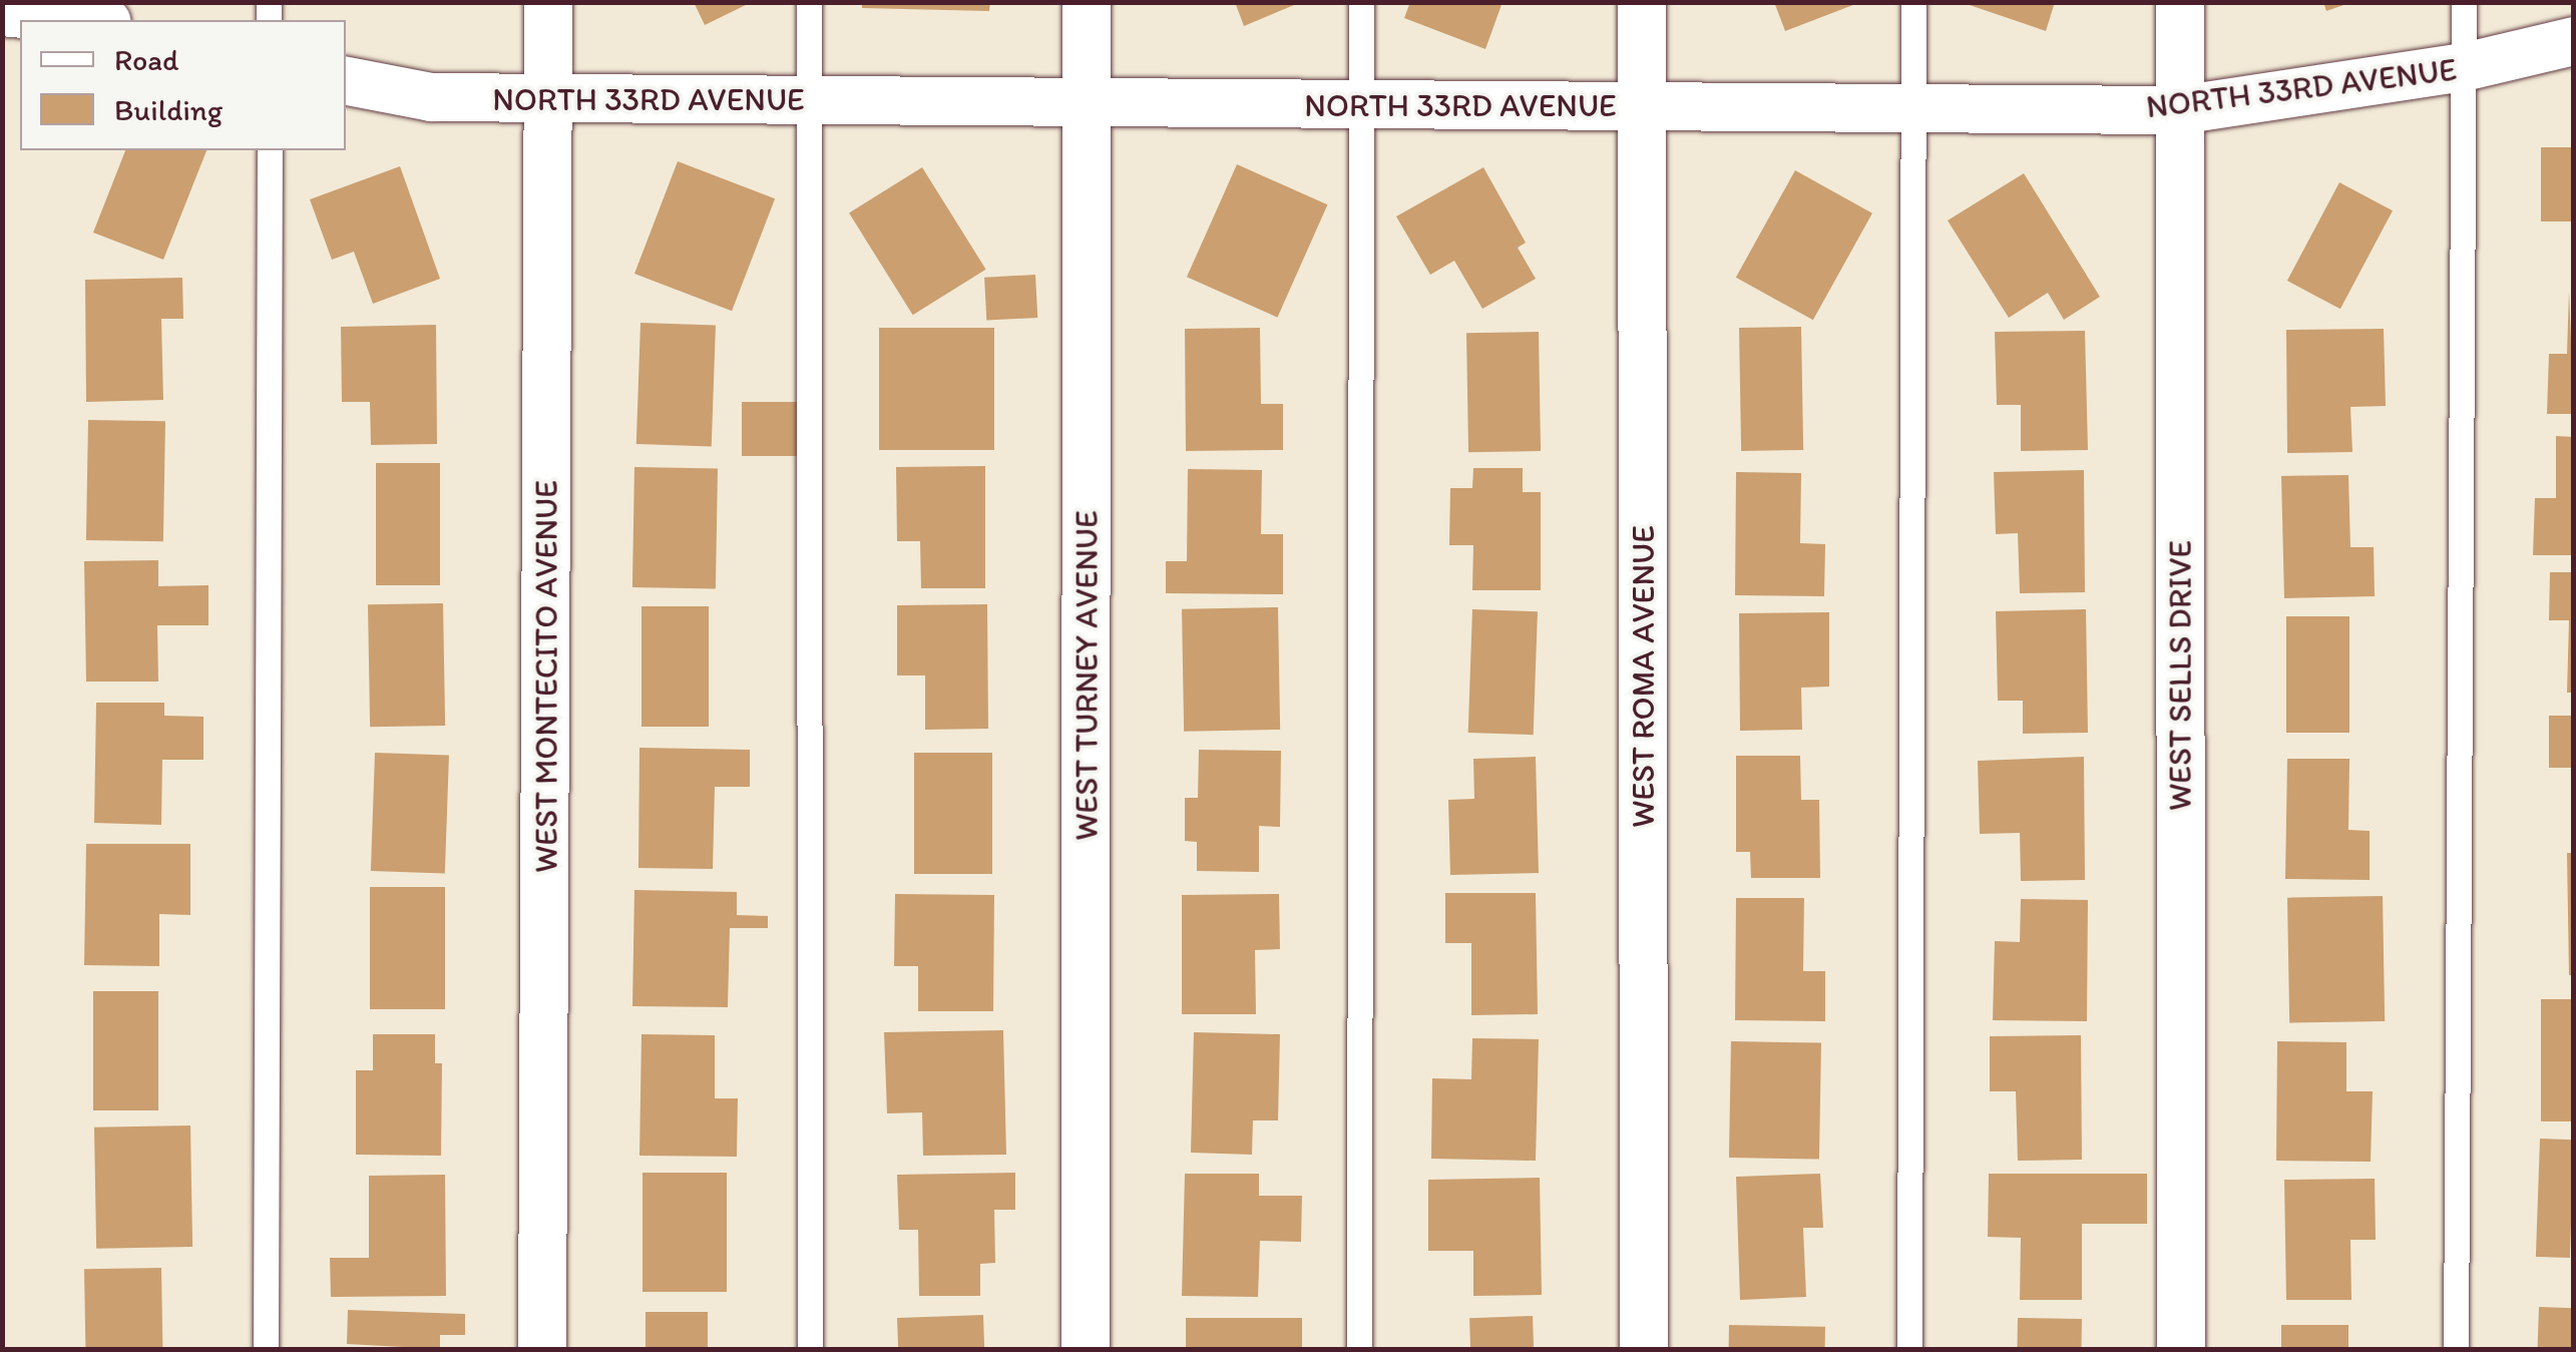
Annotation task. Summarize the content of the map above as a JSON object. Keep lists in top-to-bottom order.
{
  "streets": {
    "street": [
      "NORTH 33RD AVENUE",
      "WEST TURNEY AVENUE",
      "WEST SELLS DRIVE",
      "WEST MONTECITO AVENUE",
      "WEST ROMA AVENUE"
    ]
  },
  "crossings": [
    ["NORTH 33RD AVENUE", "WEST TURNEY AVENUE"],
    ["NORTH 33RD AVENUE", "WEST SELLS DRIVE"],
    ["NORTH 33RD AVENUE", "WEST MONTECITO AVENUE"],
    ["NORTH 33RD AVENUE", "WEST ROMA AVENUE"]
  ],
  "legend": ["Road", "Building"]
}
